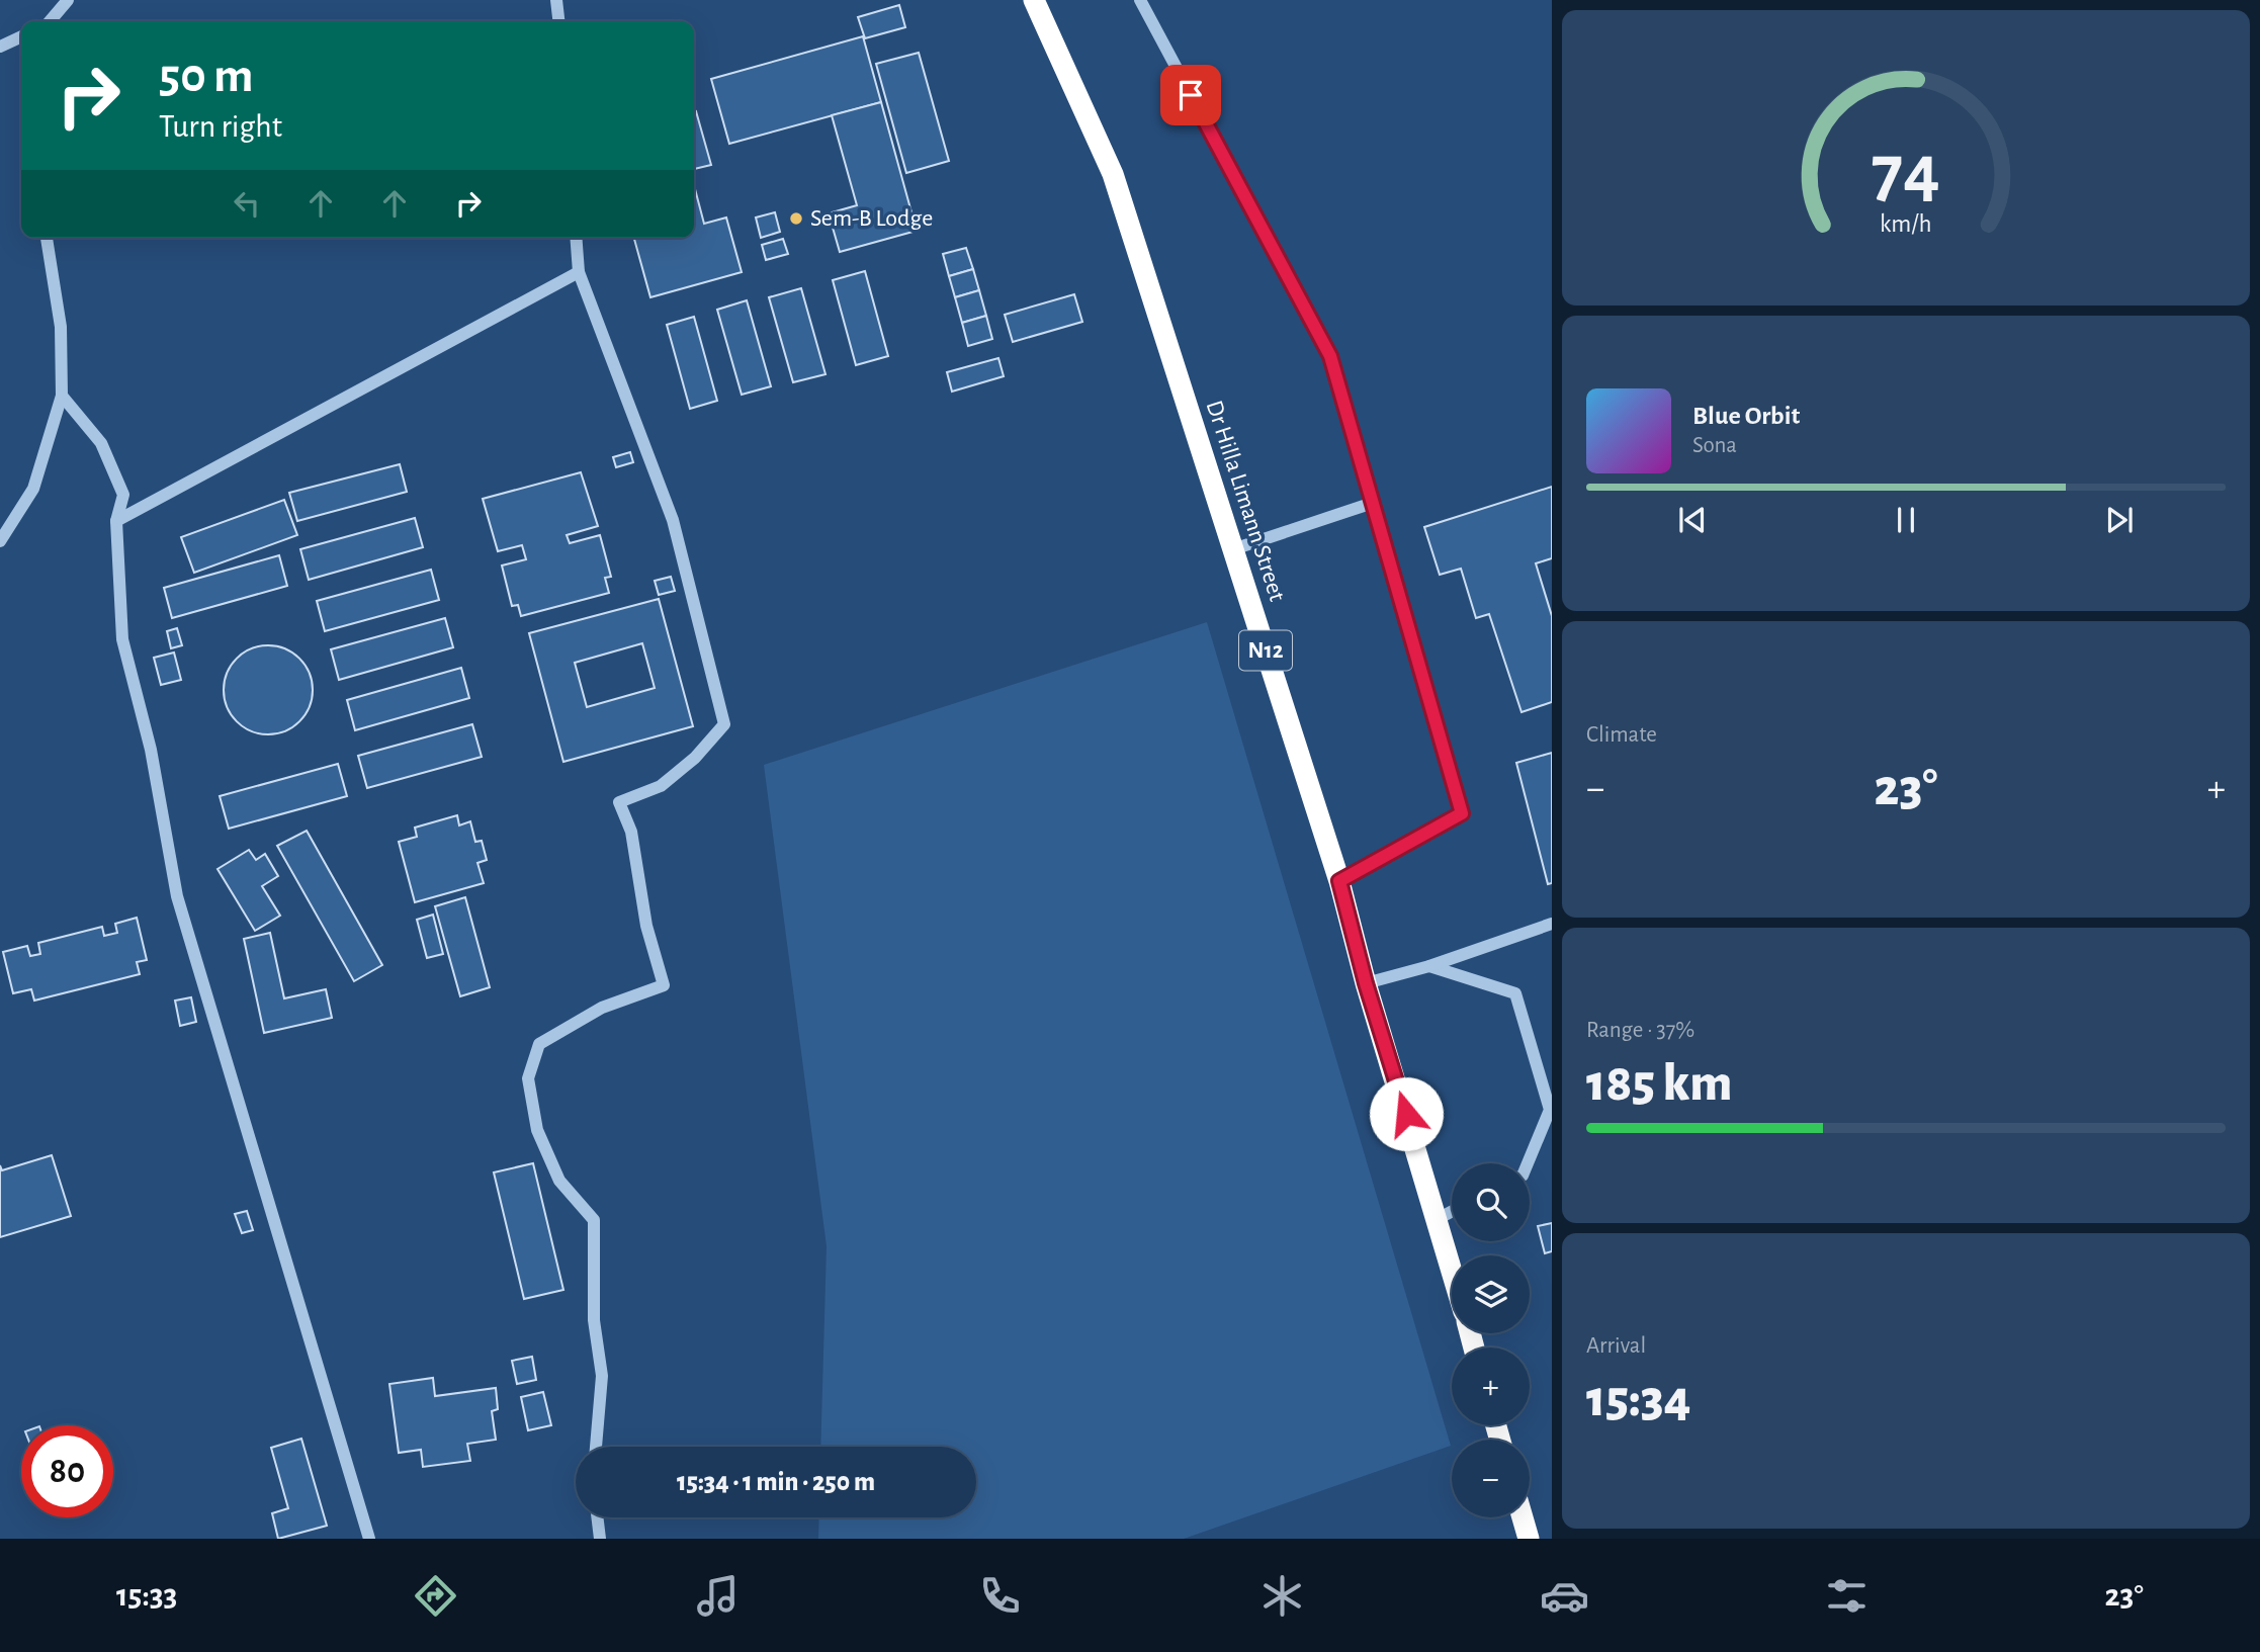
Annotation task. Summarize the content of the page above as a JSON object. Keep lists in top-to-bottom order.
{
  "streets": {
    "highway": ["Dr Hilla Limann Street", "N12"]
  },
  "places": ["Sem-B Lodge"],
  "page": {
    "turn": ["50 m", "Turn right"],
    "song": ["Blue Orbit", "Sona"],
    "tile": [
      "Climate",
      ["Range · 37%", "185 km"],
      ["Arrival", "15:34"]
    ],
    "heat": ["−", "23°", "+"],
    "map_buttons": ["+", "−"],
    "limit": "80",
    "trip": "15:34 · 1 min · 250 m",
    "tabs": ["15:33", "23°"],
    "gauge": ["74", "km/h"]
  }
}
